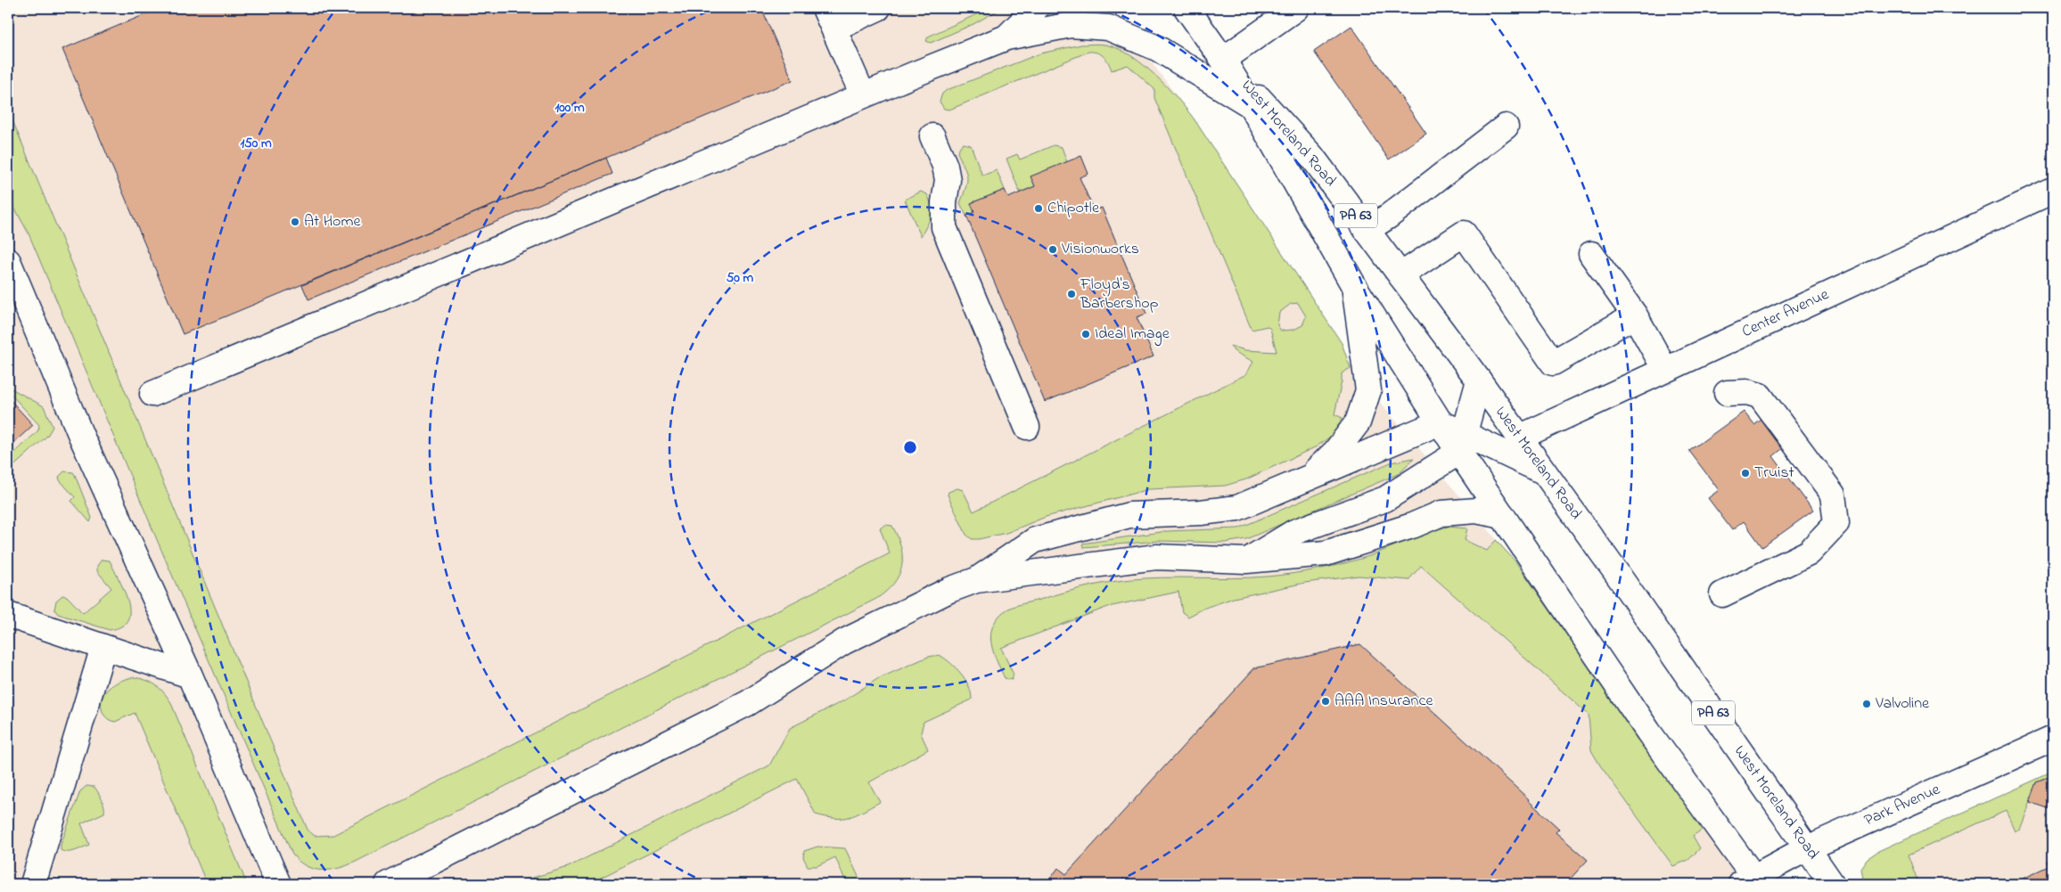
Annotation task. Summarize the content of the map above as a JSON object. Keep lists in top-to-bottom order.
{
  "streets": {
    "main road": [
      "West Moreland Road",
      "PA 63",
      "Center Avenue",
      "Park Avenue"
    ]
  },
  "crossings": [
    ["West Moreland Road", "Center Avenue"],
    ["West Moreland Road", "Park Avenue"]
  ],
  "places": [
    "Chipotle",
    "At Home",
    "Visionworks",
    "Floyd's Barbershop",
    "Ideal Image",
    "Truist",
    "AAA Insurance",
    "Valvoline"
  ],
  "rings": ["100 m", "150 m", "50 m"]
}
